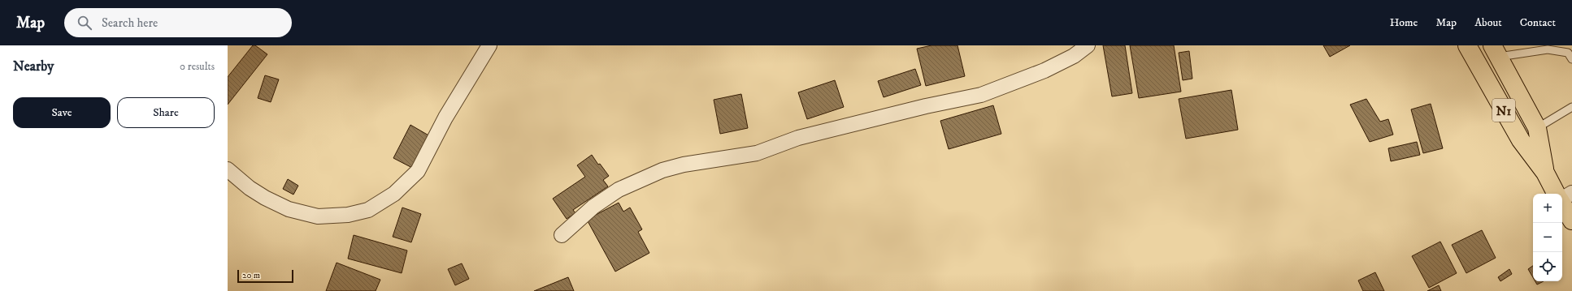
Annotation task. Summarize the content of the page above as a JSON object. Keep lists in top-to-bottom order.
{
  "streets": {
    "highway": ["N1"]
  },
  "scale_bar": "20 m",
  "page": {
    "header": "Map",
    "search": "Search here",
    "nav": [
      "Home",
      "Map",
      "About",
      "Contact"
    ],
    "heading": ["Nearby", "0 results"],
    "buttons": ["Save", "Share"],
    "map_buttons": ["+", "−"],
    "scale": "20 m"
  }
}
